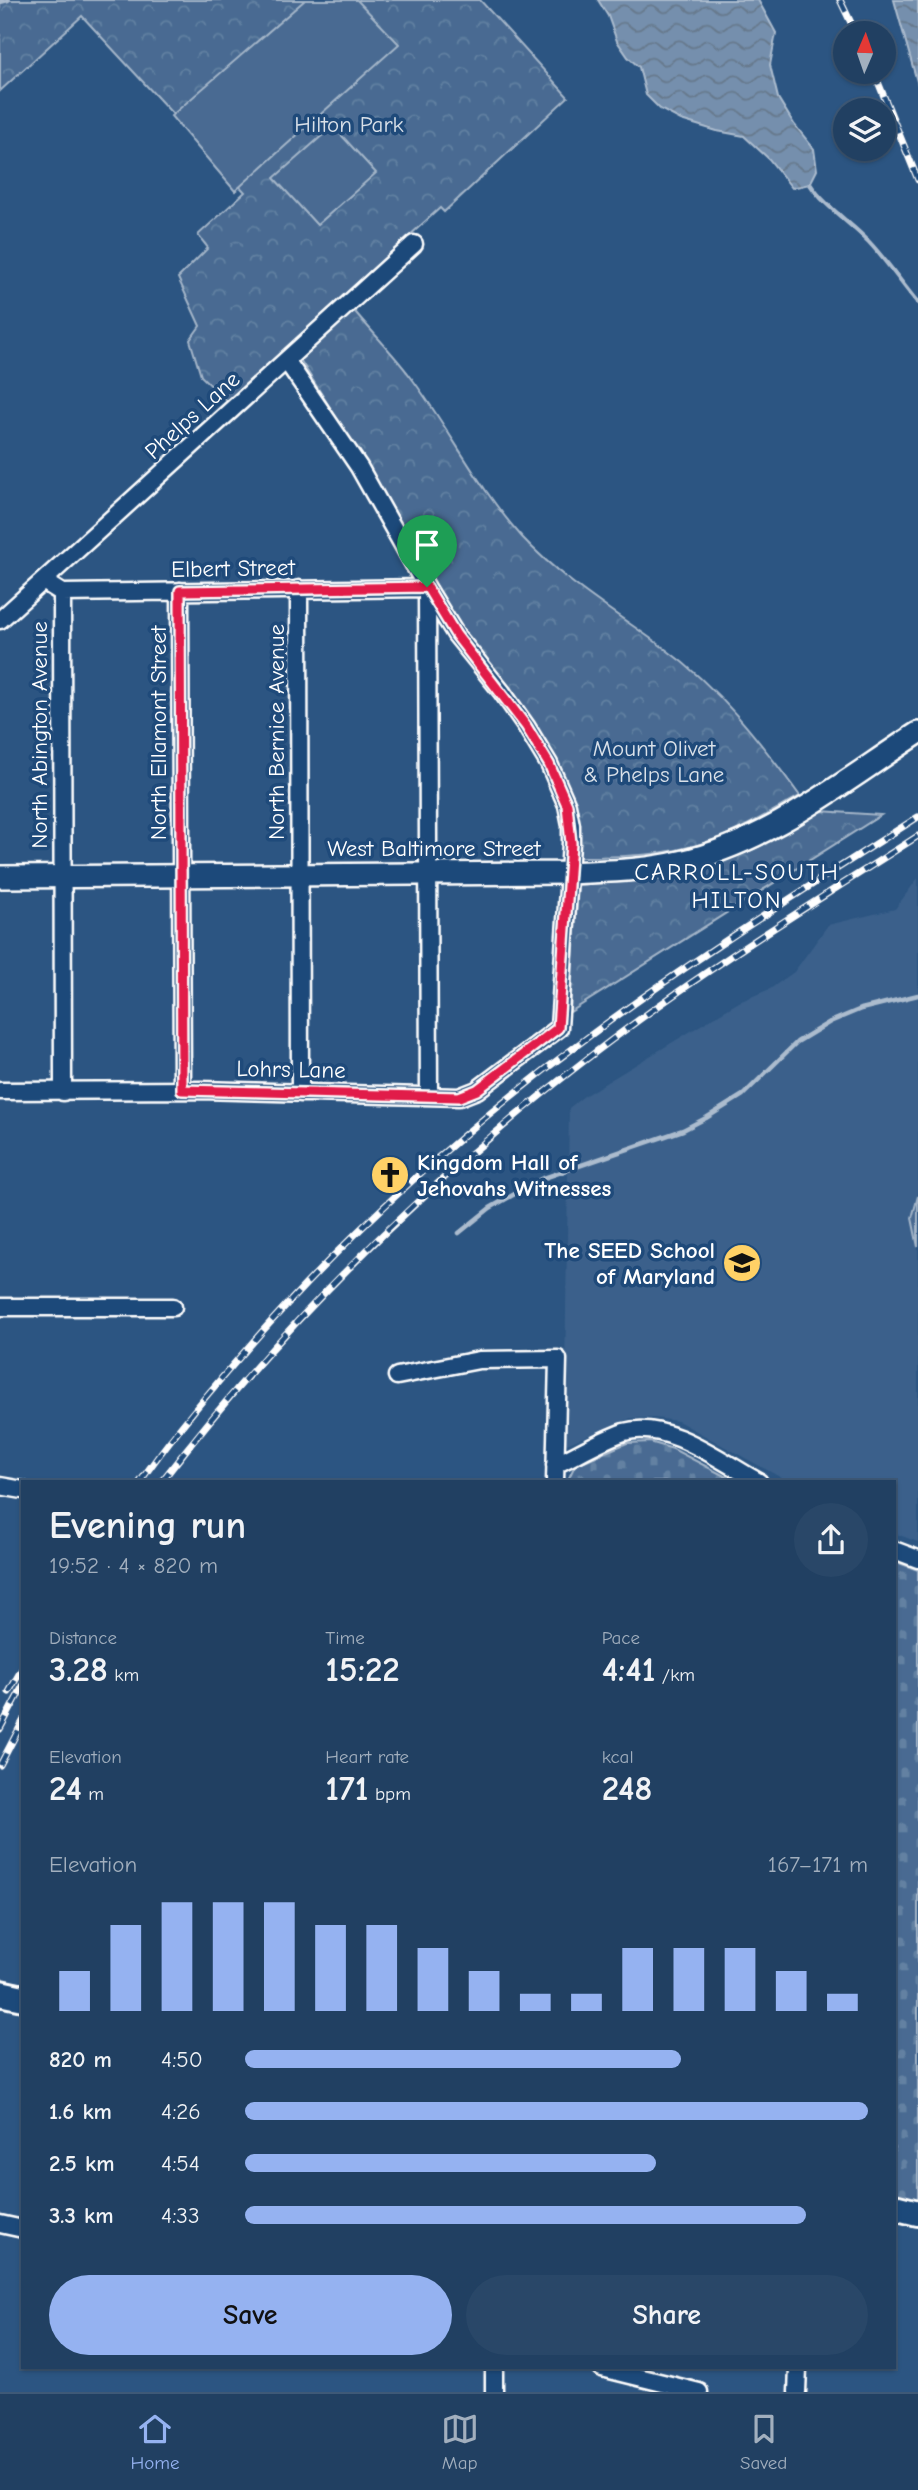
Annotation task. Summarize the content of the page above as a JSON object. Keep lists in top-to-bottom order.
{
  "streets": {
    "main road": ["West Baltimore Street"],
    "street": [
      "Phelps Lane",
      "Elbert Street",
      "North Bernice Avenue",
      "North Ellamont Street",
      "North Abington Avenue",
      "Lohrs Lane"
    ]
  },
  "crossings": [
    ["Elbert Street", "North Bernice Avenue"],
    ["Elbert Street", "North Ellamont Street"],
    ["Elbert Street", "North Abington Avenue"],
    ["North Bernice Avenue", "West Baltimore Street"],
    ["North Bernice Avenue", "Lohrs Lane"],
    ["North Ellamont Street", "West Baltimore Street"],
    ["North Ellamont Street", "Lohrs Lane"],
    ["North Abington Avenue", "West Baltimore Street"],
    ["North Abington Avenue", "Lohrs Lane"],
    ["West Baltimore Street", "Lohrs Lane"]
  ],
  "districts": ["CARROLL-SOUTH HILTON"],
  "parks": ["Hilton Park", "Mount Olivet & Phelps Lane"],
  "places": {
    "church": ["Kingdom Hall of Jehovahs Witnesses"],
    "school or university": ["The SEED School of Maryland"]
  },
  "north": "top",
  "page": {
    "heading": ["Evening run", "19:52 · 4 × 820 m"],
    "stats": [
      ["Distance", "3.28 km"],
      ["Time", "15:22"],
      ["Pace", "4:41 /km"],
      ["Elevation", "24 m"],
      ["Heart rate", "171 bpm"],
      ["kcal", "248"]
    ],
    "chart": ["Elevation", "167–171 m"],
    "list": [
      {
        "name": "820 m",
        "note": "4:50"
      },
      {
        "name": "1.6 km",
        "note": "4:26"
      },
      {
        "name": "2.5 km",
        "note": "4:54"
      },
      {
        "name": "3.3 km",
        "note": "4:33"
      }
    ],
    "buttons": ["Save", "Share"],
    "tabs": ["Home", "Map", "Saved"]
  }
}
